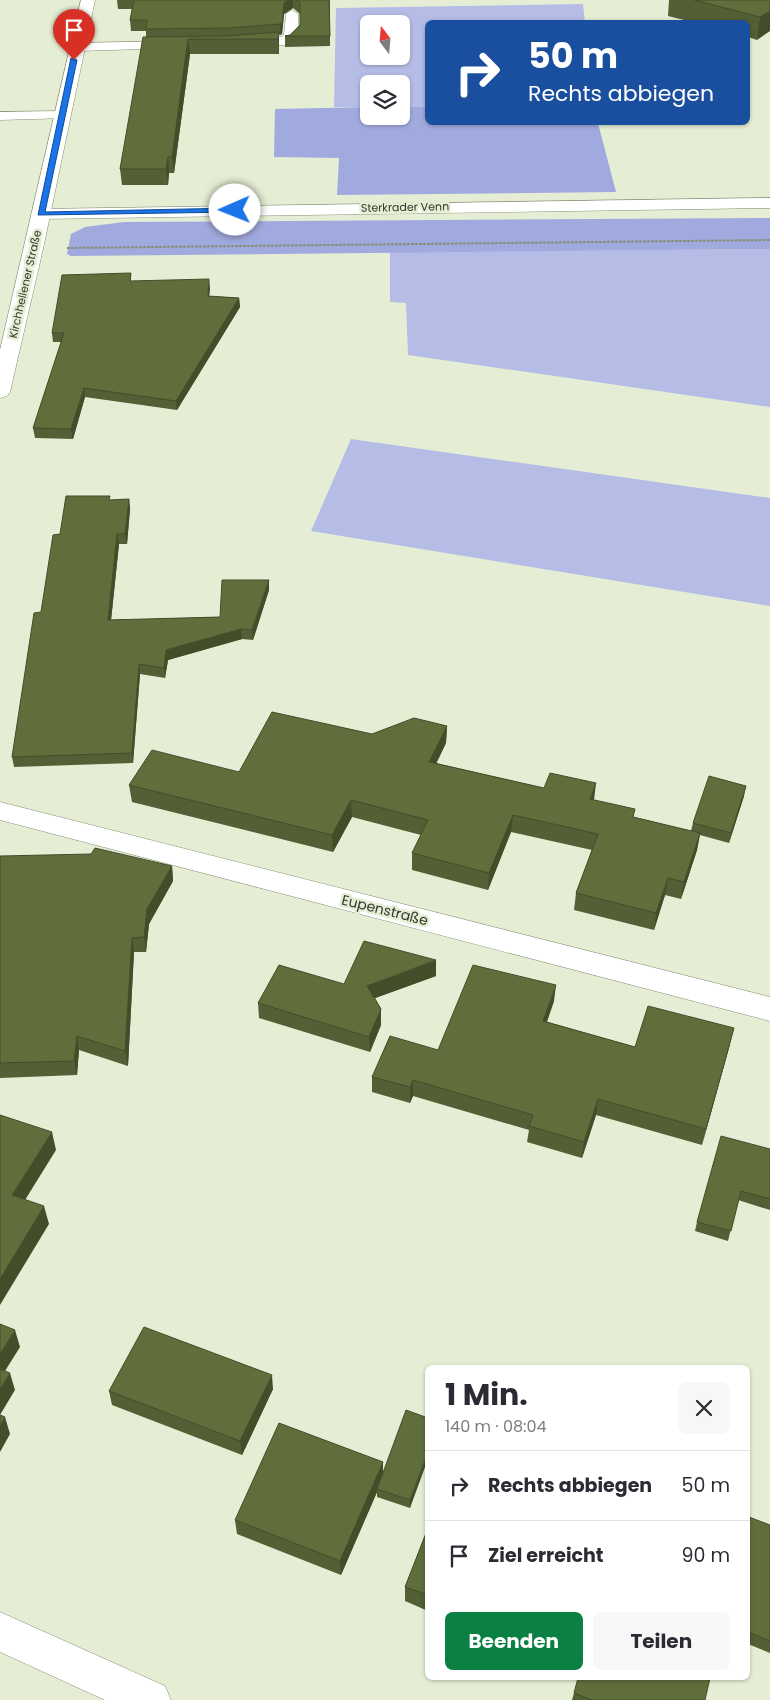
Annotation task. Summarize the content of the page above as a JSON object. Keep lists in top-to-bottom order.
{
  "streets": {
    "street": ["Sterkrader Venn", "Kirchhellener Straße", "Eupenstraße"]
  },
  "crossings": [
    ["Sterkrader Venn", "Kirchhellener Straße"]
  ],
  "north": "top",
  "page": {
    "turn": ["50 m", "Rechts abbiegen"],
    "heading": ["1 Min.", "140 m · 08:04"],
    "list": [
      {
        "name": "Rechts abbiegen",
        "value": "50 m"
      },
      {
        "name": "Ziel erreicht",
        "value": "90 m"
      }
    ],
    "buttons": ["Beenden", "Teilen"]
  }
}
